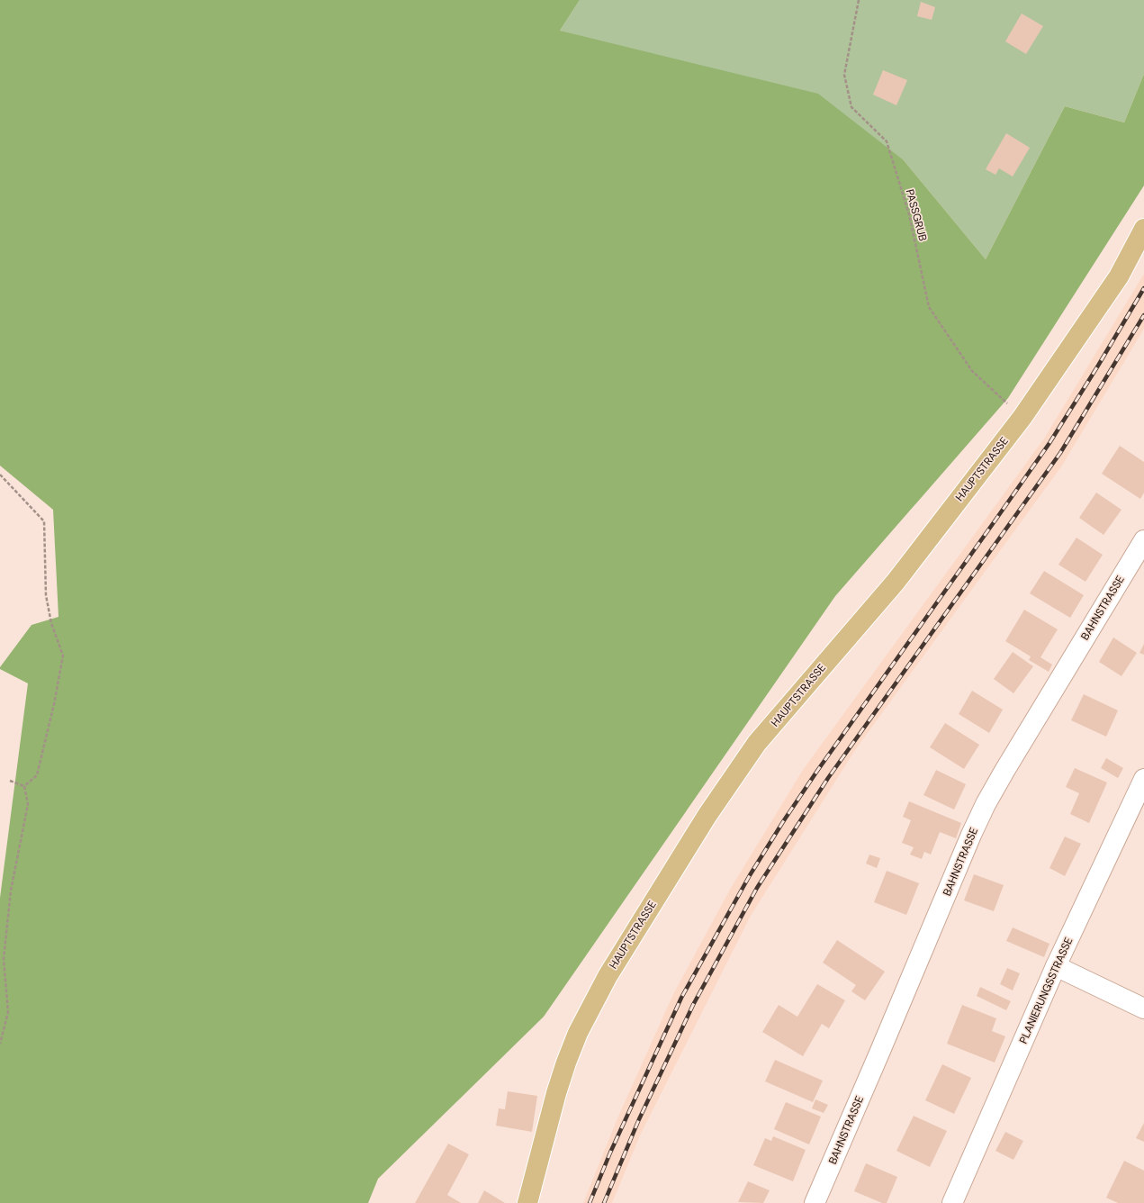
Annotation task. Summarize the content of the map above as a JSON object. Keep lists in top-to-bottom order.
{
  "streets": {
    "main road": ["HAUPTSTRASSE"],
    "street": ["BAHNSTRASSE", "PLANIERUNGSSTRASSE"],
    "path": ["PASSGRUB"]
  },
  "crossings": [
    ["PASSGRUB", "HAUPTSTRASSE"]
  ]
}
